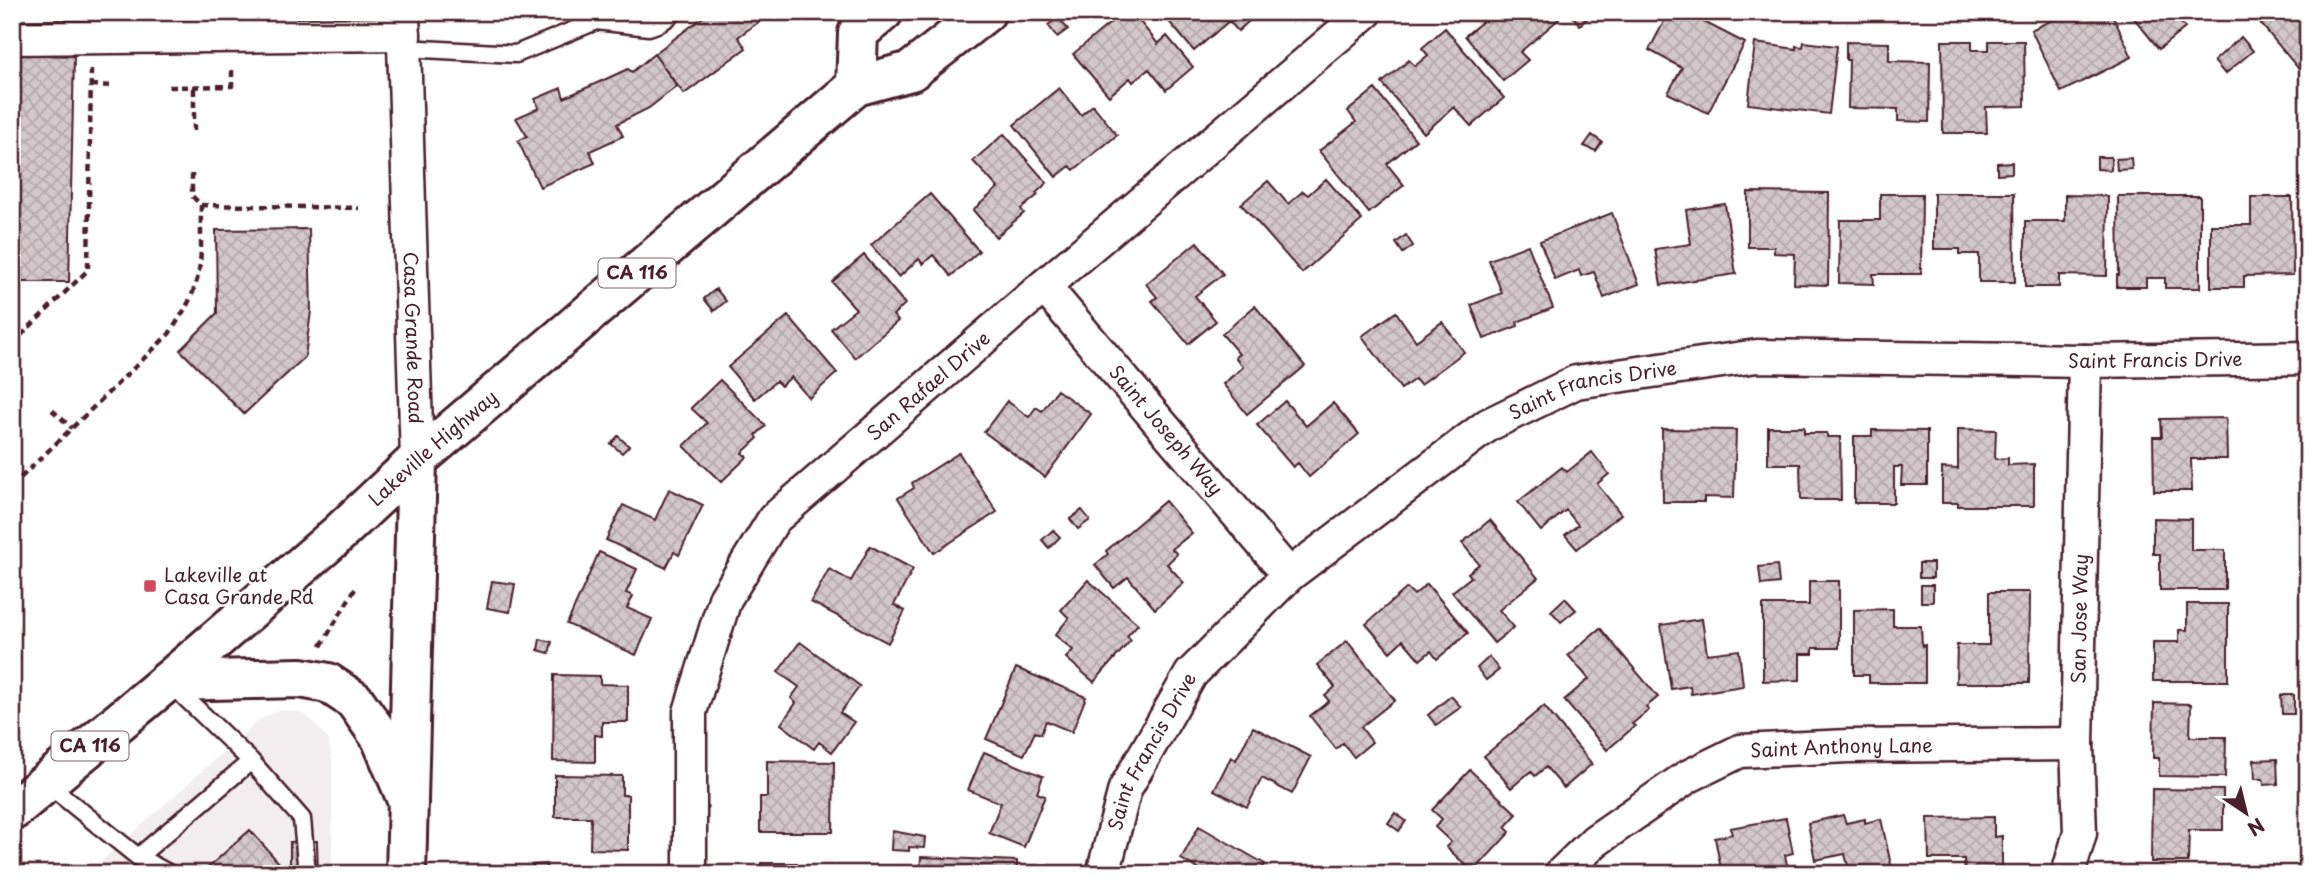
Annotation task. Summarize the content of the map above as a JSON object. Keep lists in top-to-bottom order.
{
  "streets": {
    "main road": ["CA 116", "Casa Grande Road", "Lakeville Highway"],
    "street": [
      "Saint Francis Drive",
      "San Rafael Drive",
      "Saint Joseph Way",
      "San Jose Way",
      "Saint Anthony Lane"
    ]
  },
  "crossings": [
    ["Casa Grande Road", "Lakeville Highway"],
    ["Saint Francis Drive", "Saint Joseph Way"],
    ["Saint Francis Drive", "San Jose Way"],
    ["San Rafael Drive", "Saint Joseph Way"],
    ["San Jose Way", "Saint Anthony Lane"]
  ],
  "places": {
    "transit": ["Lakeville at Casa Grande Rd"]
  },
  "north": "bottom right"
}
